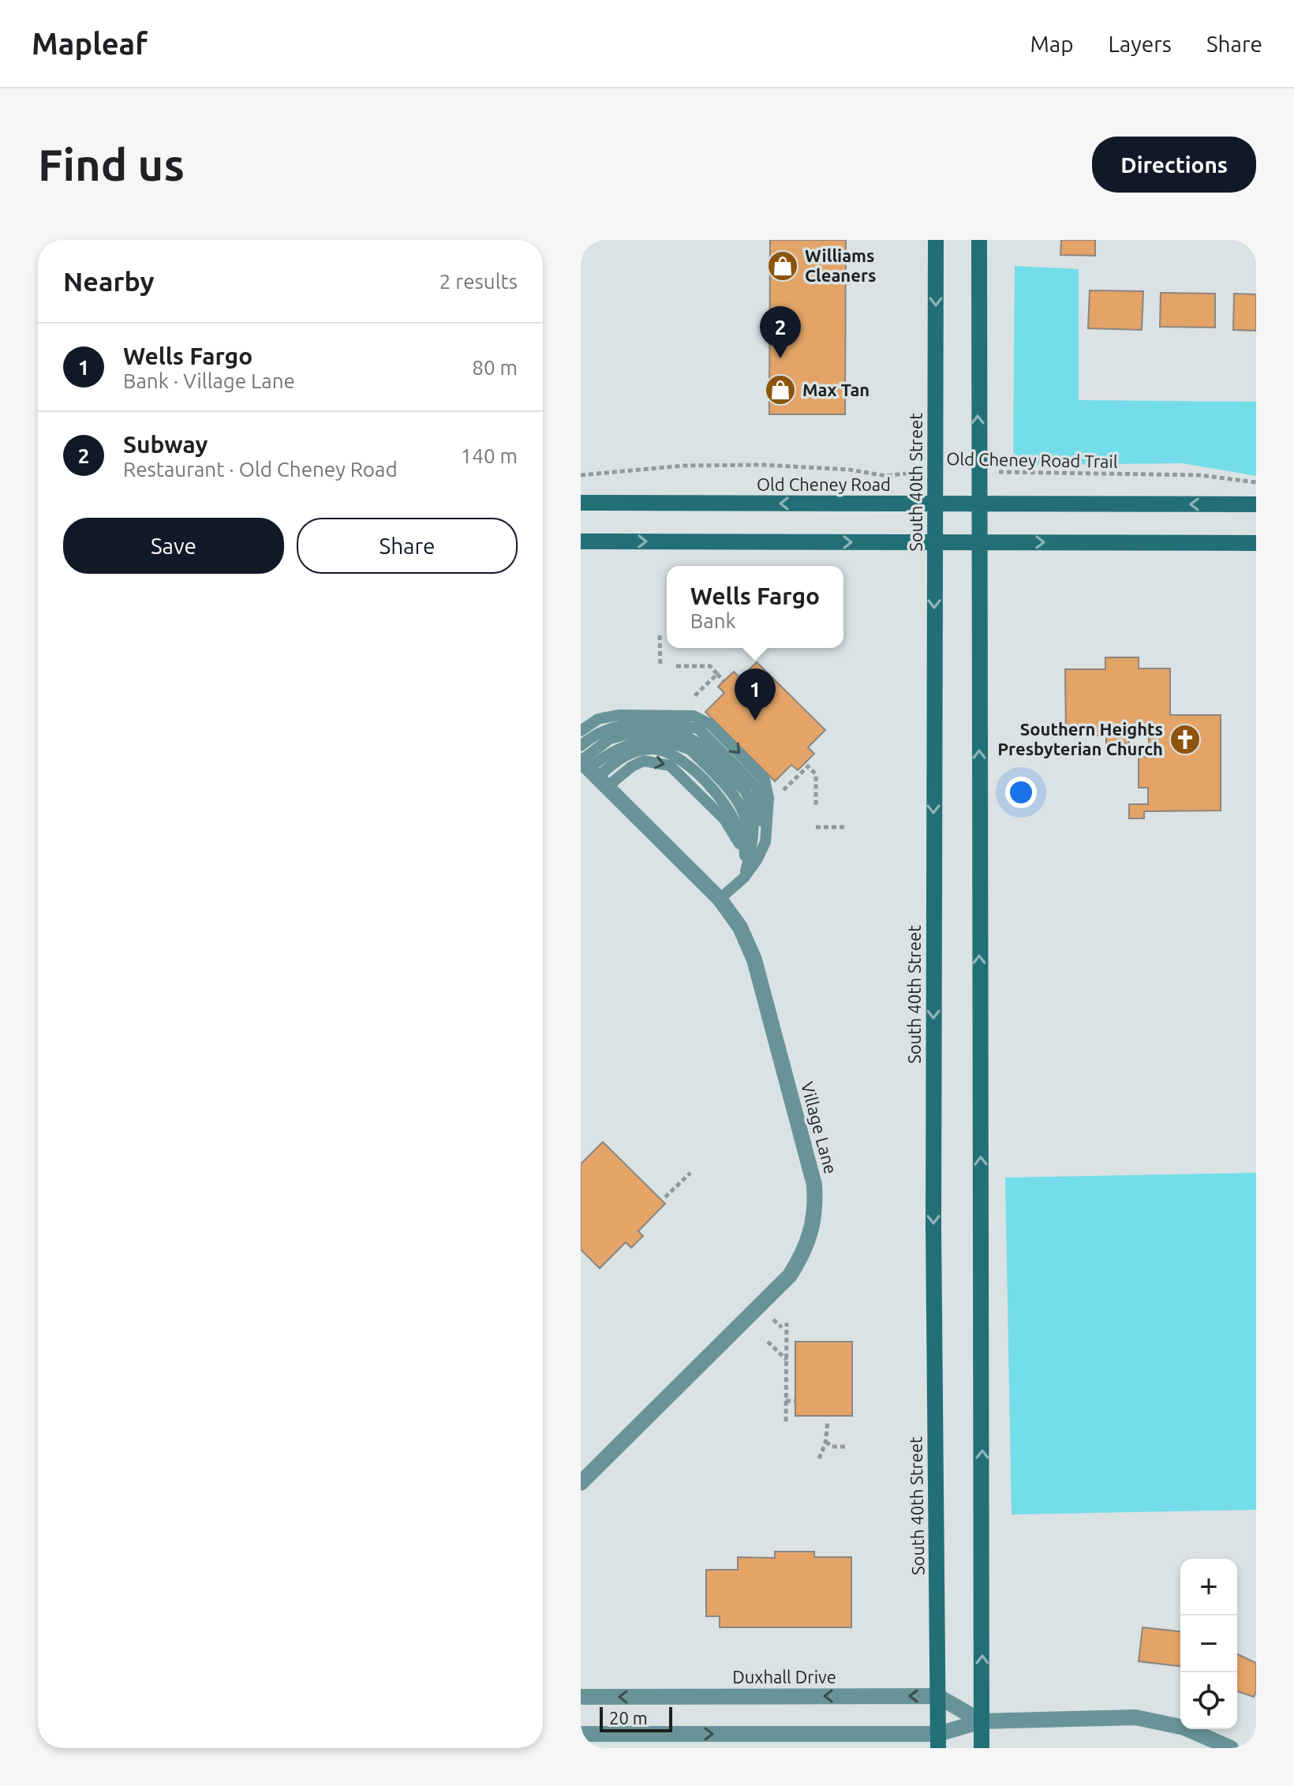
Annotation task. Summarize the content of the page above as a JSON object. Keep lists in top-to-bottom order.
{
  "streets": {
    "main road": ["South 40th Street", "Old Cheney Road"],
    "street": ["Village Lane", "Duxhall Drive"],
    "path": ["Old Cheney Road Trail"]
  },
  "crossings": [
    ["Old Cheney Road Trail", "South 40th Street"],
    ["South 40th Street", "Old Cheney Road"],
    ["South 40th Street", "Duxhall Drive"]
  ],
  "places": {
    "shop": ["Williams Cleaners", "Max Tan"],
    "church": ["Southern Heights Presbyterian Church"]
  },
  "scale_bar": "20 m",
  "page": {
    "header": "Mapleaf",
    "nav": ["Map", "Layers", "Share"],
    "buttons": [
      "Directions",
      ["Save", "Share"]
    ],
    "title": "Find us",
    "heading": ["Nearby", "2 results"],
    "pins": ["2", "1"],
    "list": [
      {
        "mark": "1",
        "name": "Wells Fargo",
        "note": "Bank · Village Lane",
        "value": "80 m"
      },
      {
        "mark": "2",
        "name": "Subway",
        "note": "Restaurant · Old Cheney Road",
        "value": "140 m"
      }
    ],
    "popup": ["Wells Fargo", "Bank"],
    "map_buttons": ["+", "−"],
    "scale": "20 m"
  }
}
